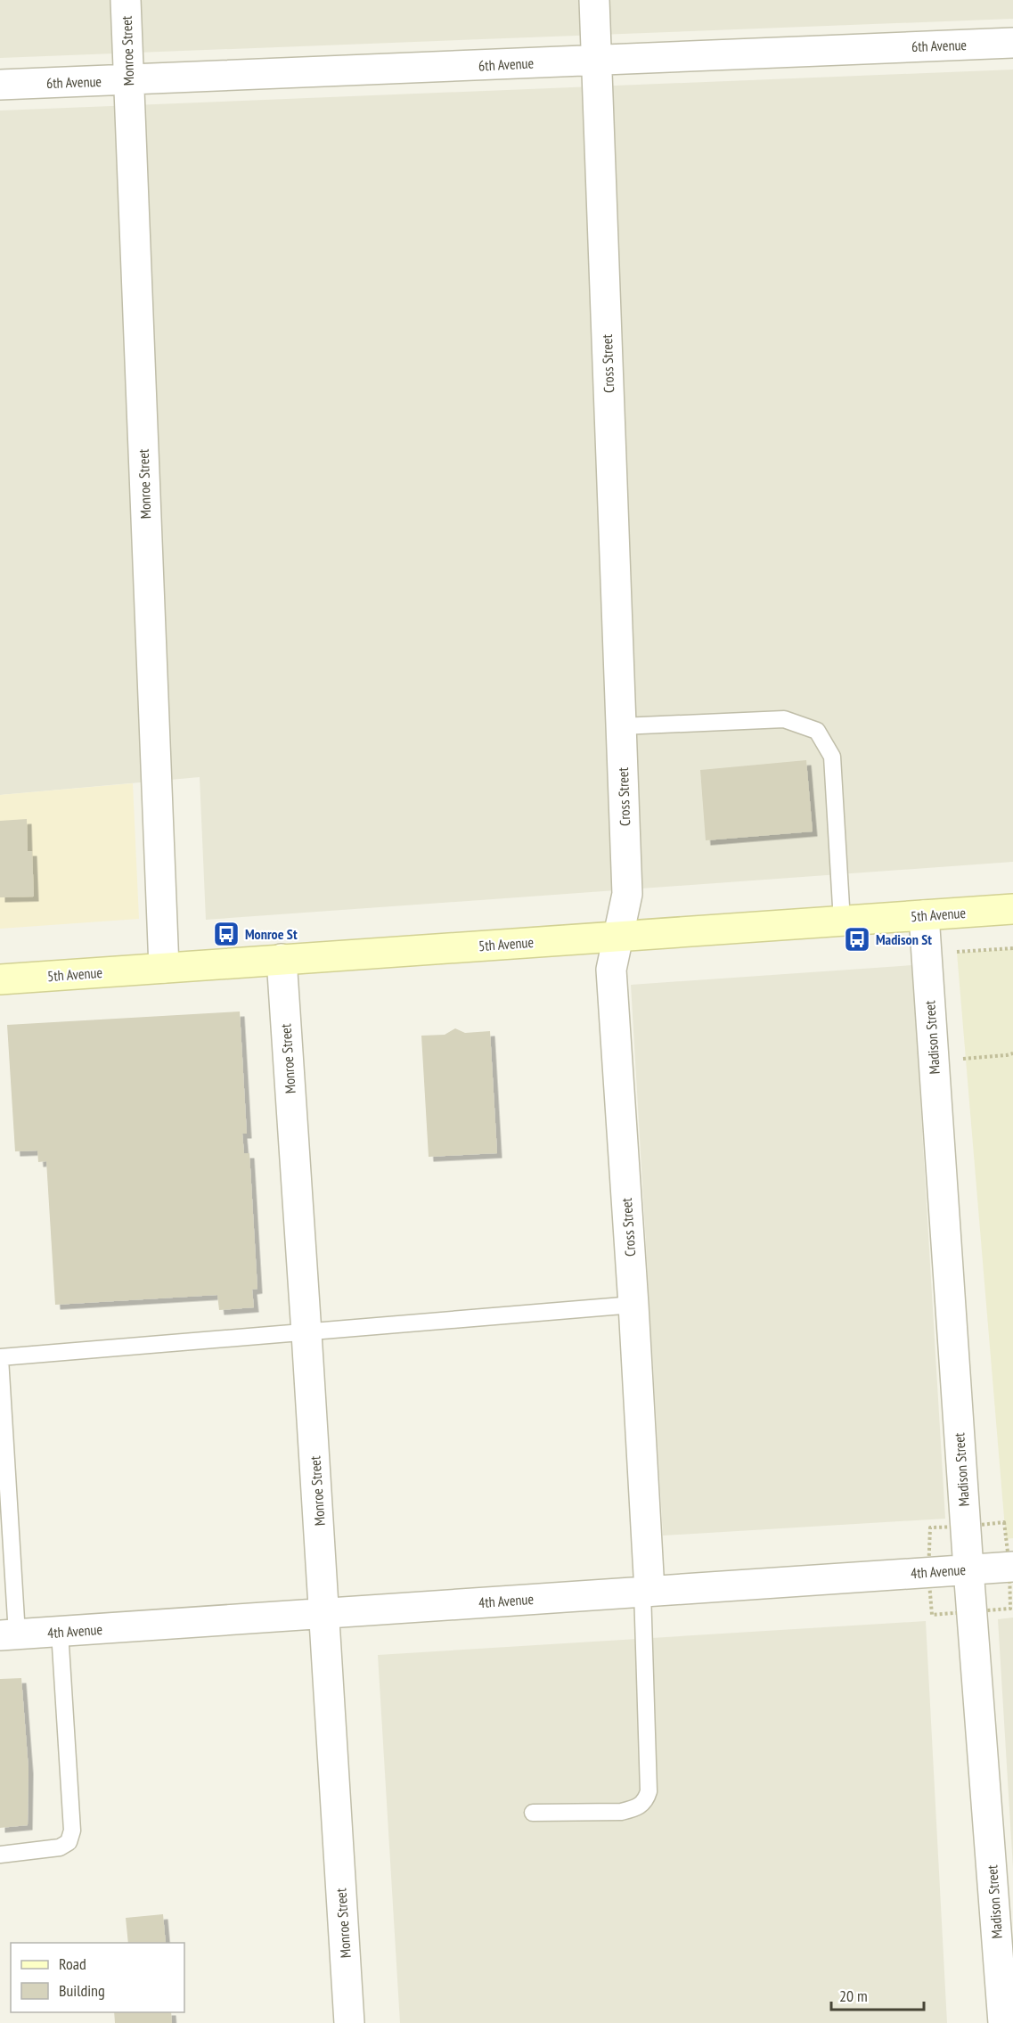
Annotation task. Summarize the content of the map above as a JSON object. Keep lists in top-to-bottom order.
{
  "streets": {
    "main road": ["5th Avenue"],
    "street": [
      "6th Avenue",
      "Monroe Street",
      "Cross Street",
      "Madison Street",
      "4th Avenue"
    ]
  },
  "crossings": [
    ["6th Avenue", "Monroe Street"],
    ["6th Avenue", "Cross Street"],
    ["Monroe Street", "5th Avenue"],
    ["Monroe Street", "4th Avenue"],
    ["Cross Street", "5th Avenue"],
    ["Cross Street", "4th Avenue"],
    ["5th Avenue", "Madison Street"],
    ["Madison Street", "4th Avenue"]
  ],
  "places": {
    "bus stop": ["Monroe St", "Madison St"]
  },
  "legend": ["Road", "Building"],
  "scale_bar": "20 m"
}
